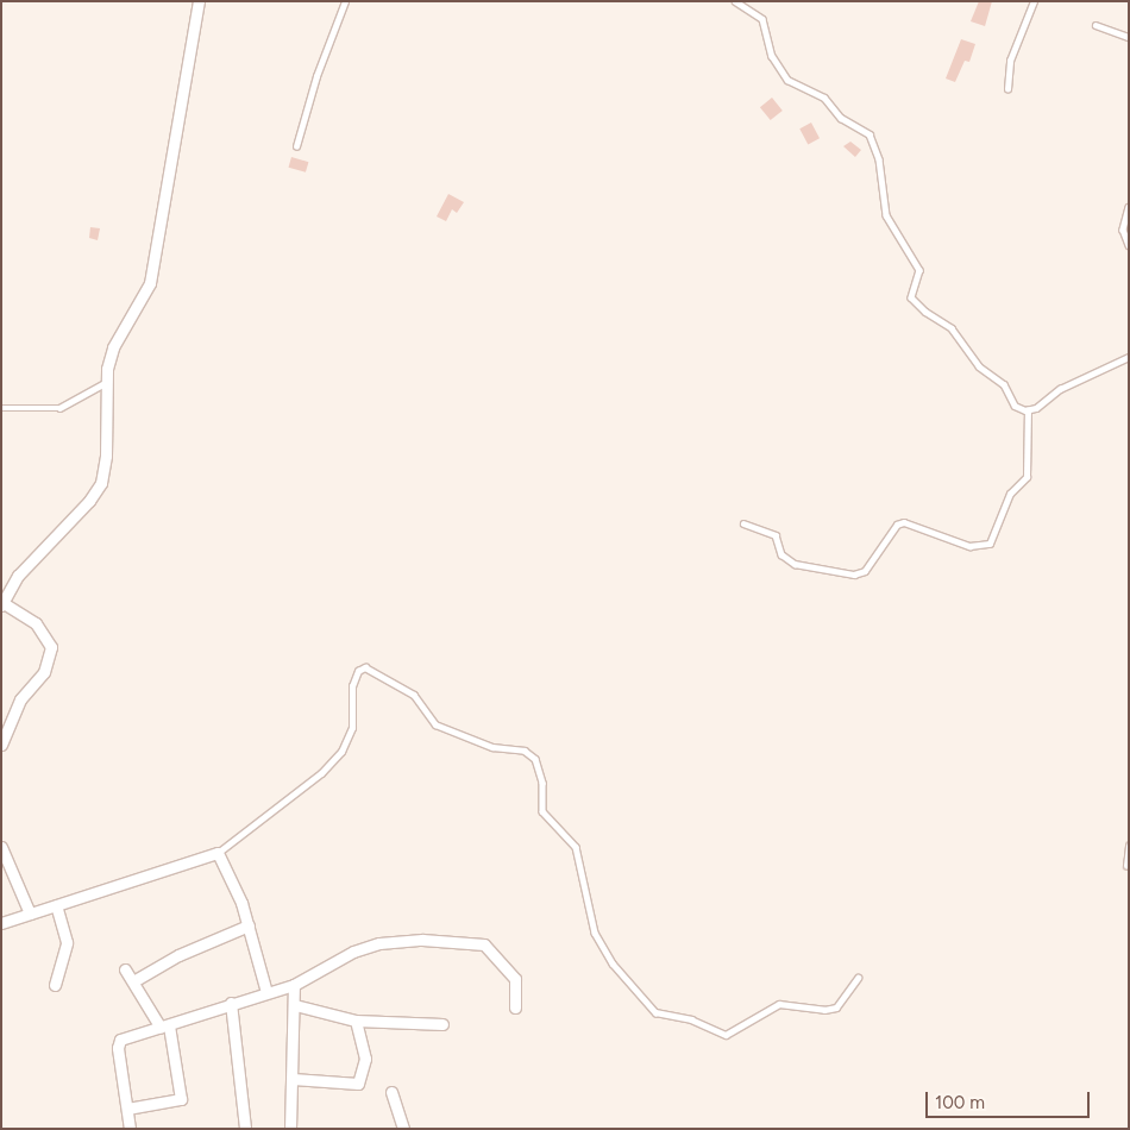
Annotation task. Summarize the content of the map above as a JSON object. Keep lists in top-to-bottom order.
{
  "scale_bar": "100 m"
}
